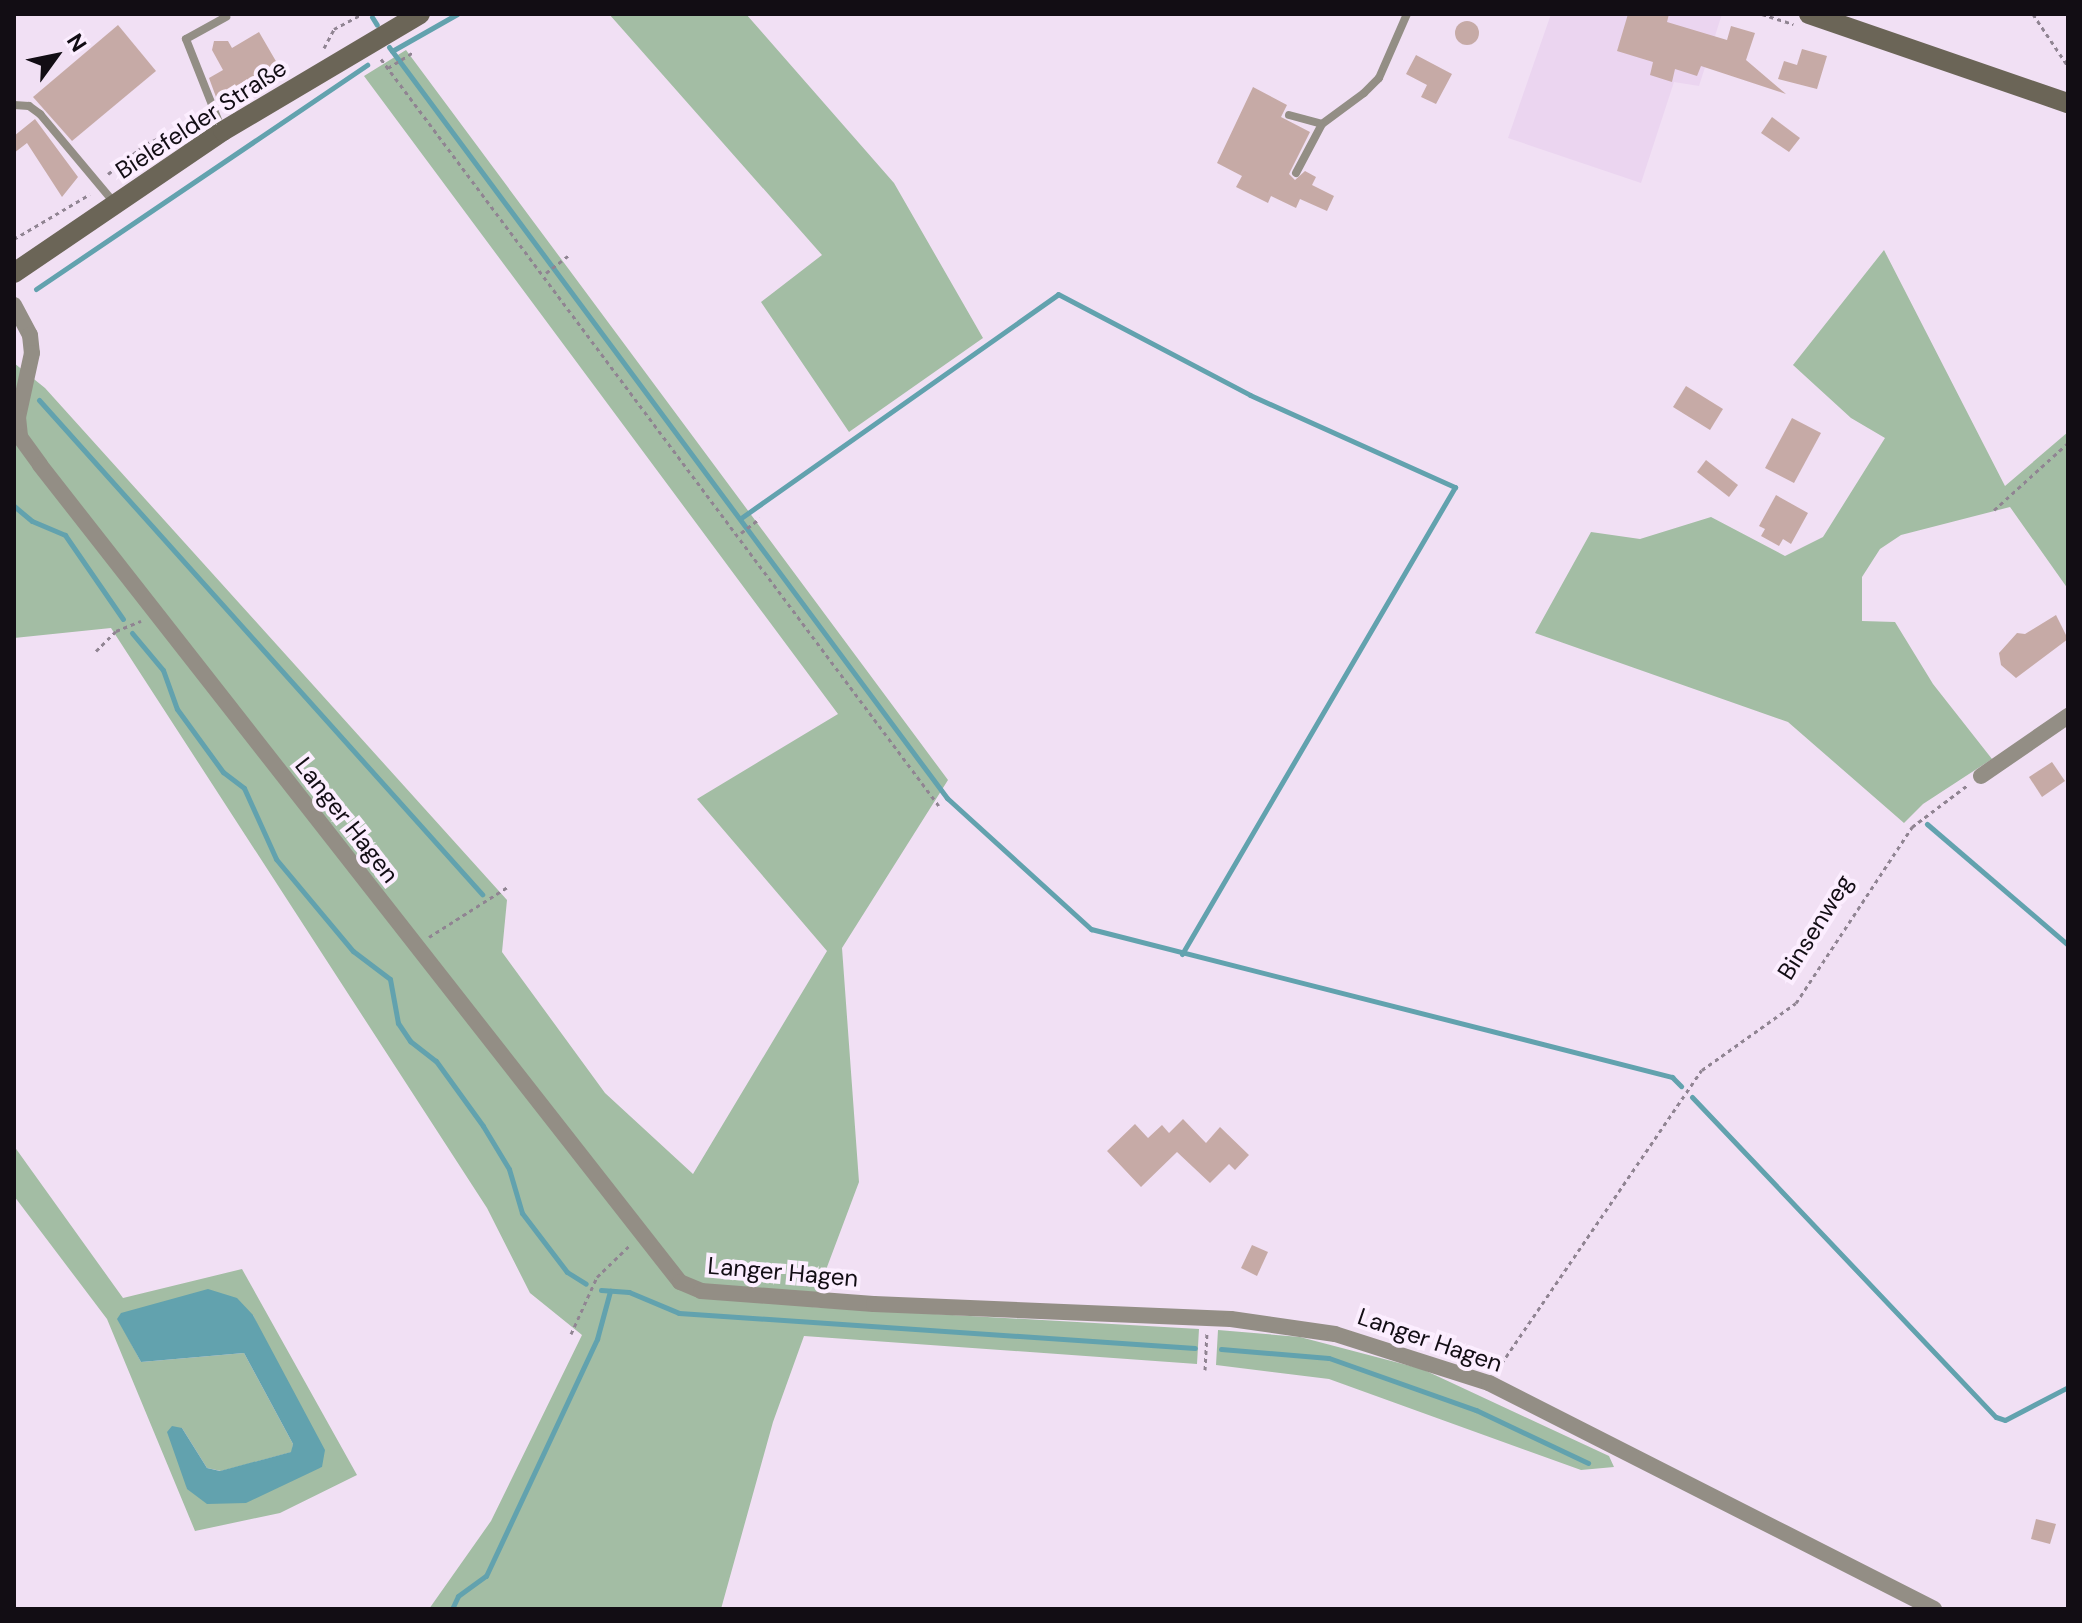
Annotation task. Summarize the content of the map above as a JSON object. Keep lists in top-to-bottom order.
{
  "streets": {
    "main road": ["Bielefelder Straße"],
    "street": ["Langer Hagen"],
    "path": ["Binsenweg"]
  },
  "crossings": [
    ["Langer Hagen", "Binsenweg"]
  ],
  "north": "top right"
}
